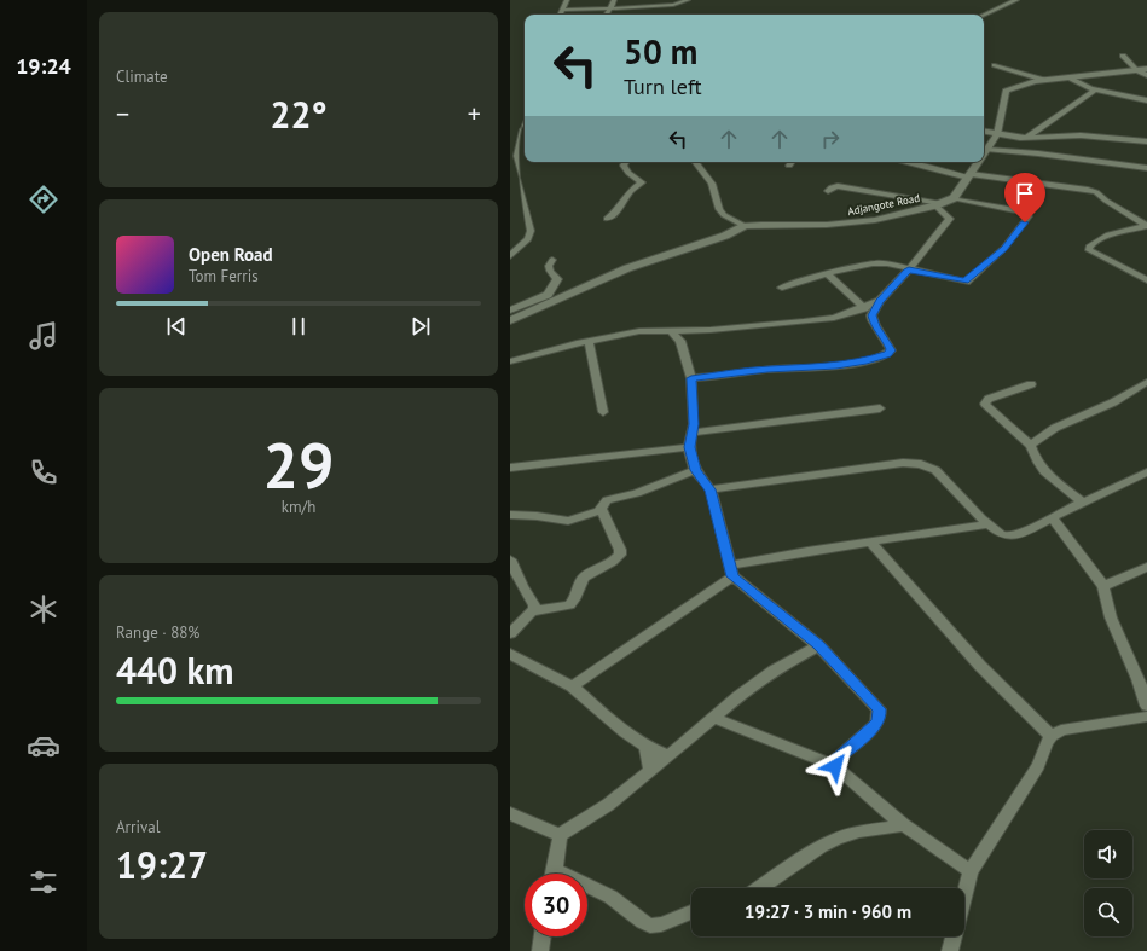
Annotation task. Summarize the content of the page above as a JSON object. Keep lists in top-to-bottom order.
{
  "streets": {
    "street": ["Adjangote Road"]
  },
  "page": {
    "tabs": "19:24",
    "tile": [
      "Climate",
      ["29", "km/h"],
      ["Range · 88%", "440 km"],
      ["Arrival", "19:27"]
    ],
    "turn": ["50 m", "Turn left"],
    "heat": ["−", "22°", "+"],
    "song": ["Open Road", "Tom Ferris"],
    "limit": "30",
    "trip": "19:27 · 3 min · 960 m"
  }
}
